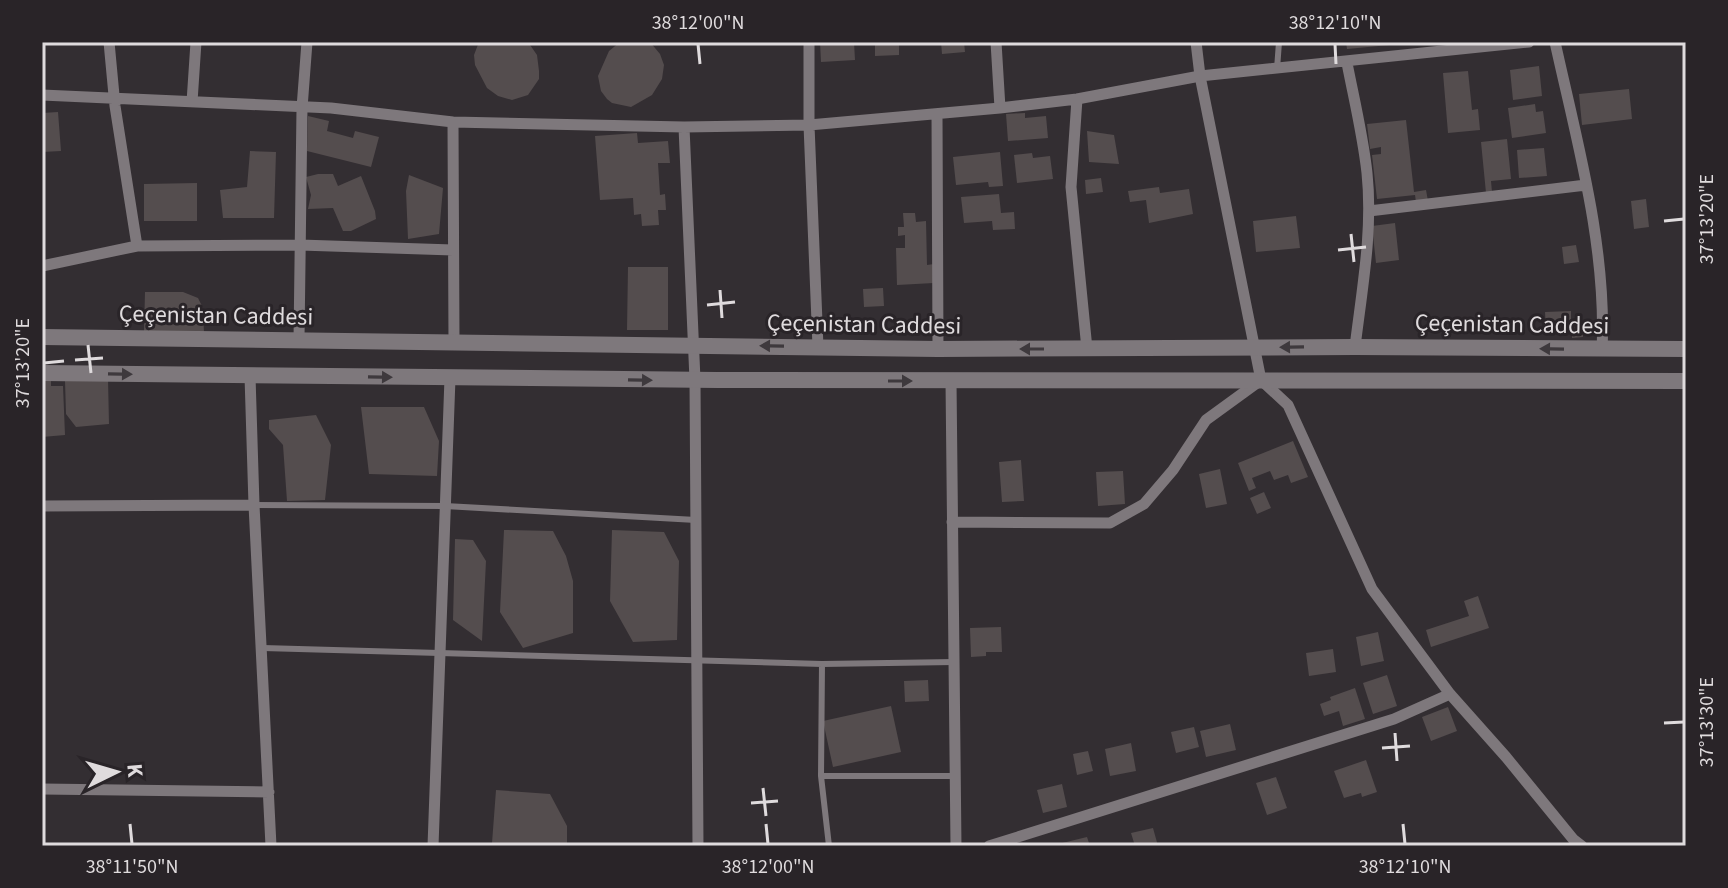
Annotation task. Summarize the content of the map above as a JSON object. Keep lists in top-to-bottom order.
{
  "streets": {
    "main road": ["Çeçenistan Caddesi"]
  },
  "north": "right",
  "coordinates": [
    "38°12'00\"N",
    "38°12'10\"N",
    "37°13'20\"E",
    "37°13'30\"E",
    "38°11'50\"N"
  ]
}
